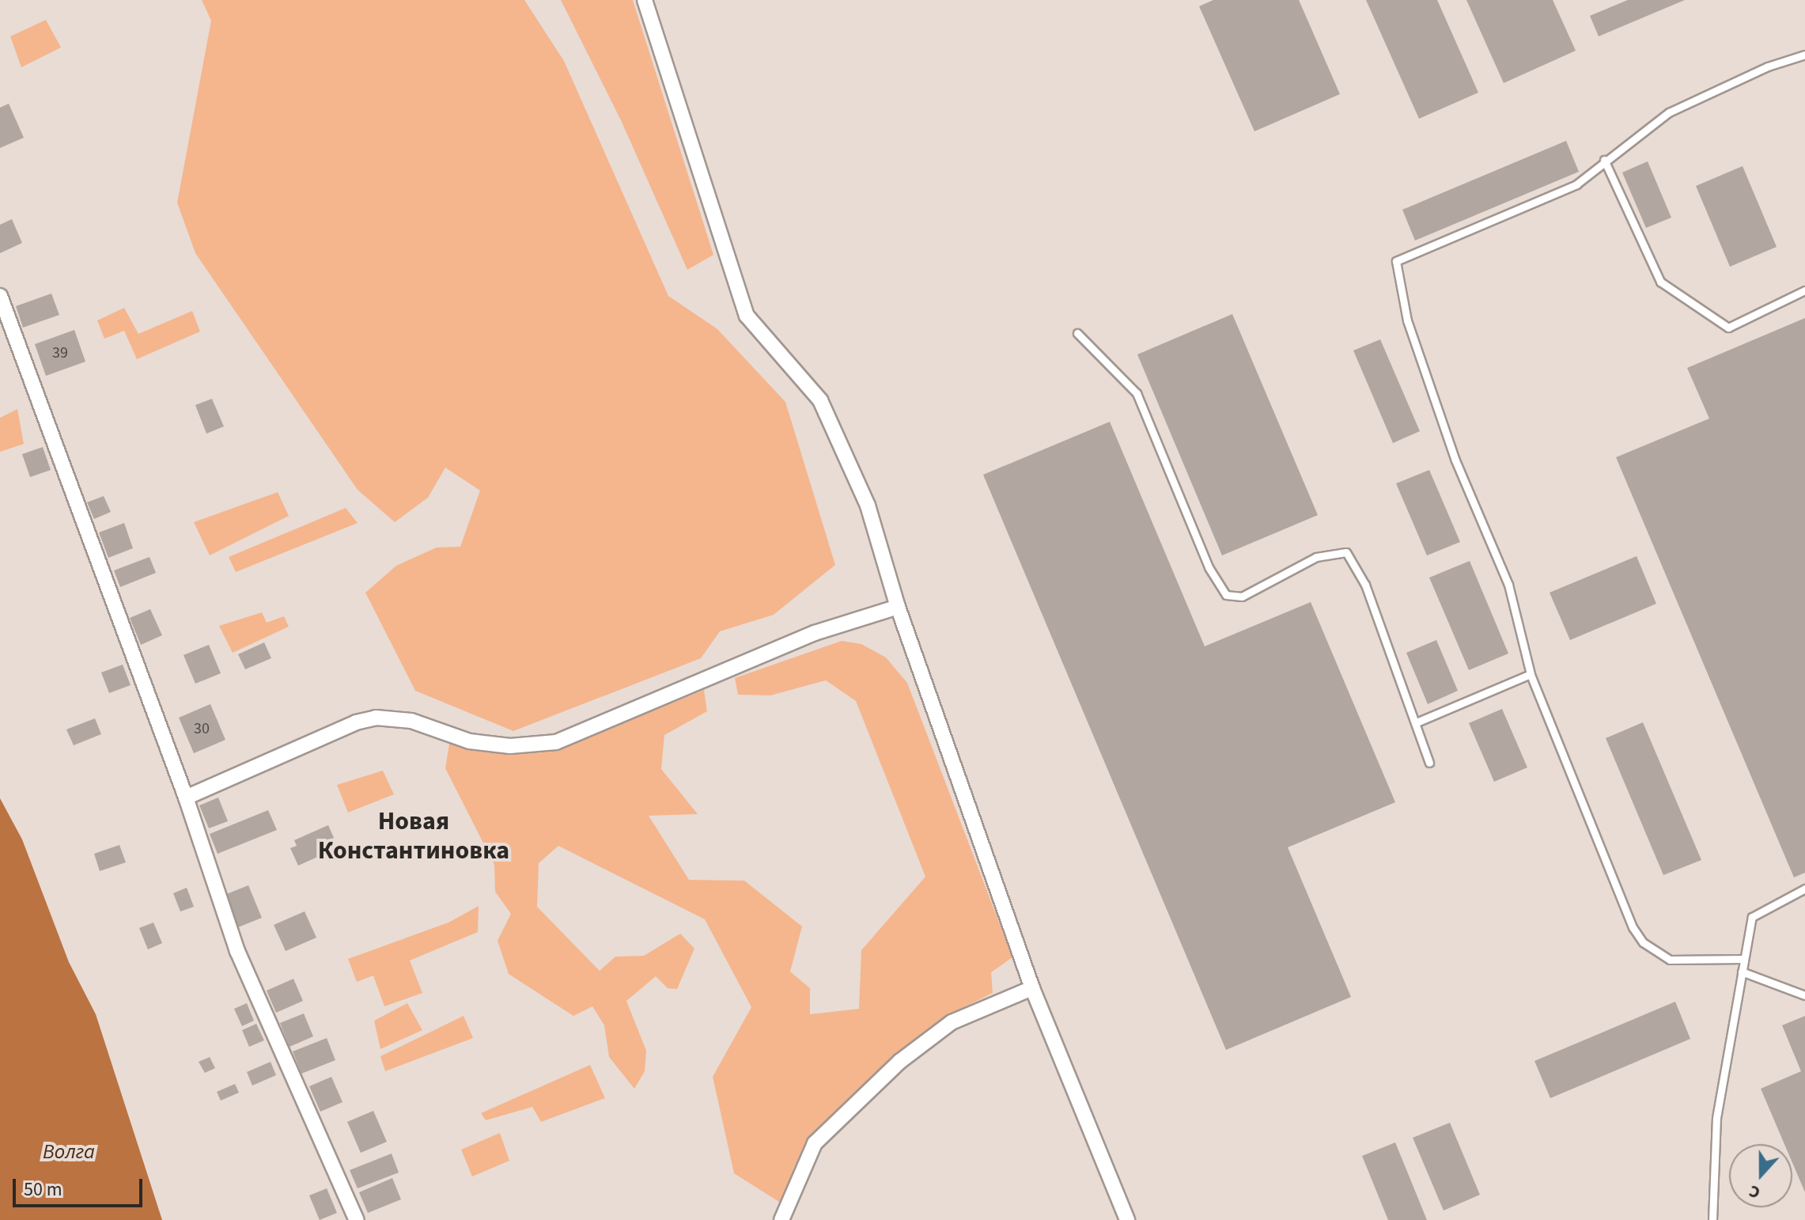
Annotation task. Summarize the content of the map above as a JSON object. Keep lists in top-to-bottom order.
{
  "districts": ["Новая Константиновка"],
  "water": ["Волга"],
  "house_numbers": ["39", "30"],
  "scale_bar": "50 m",
  "north": "bottom"
}
